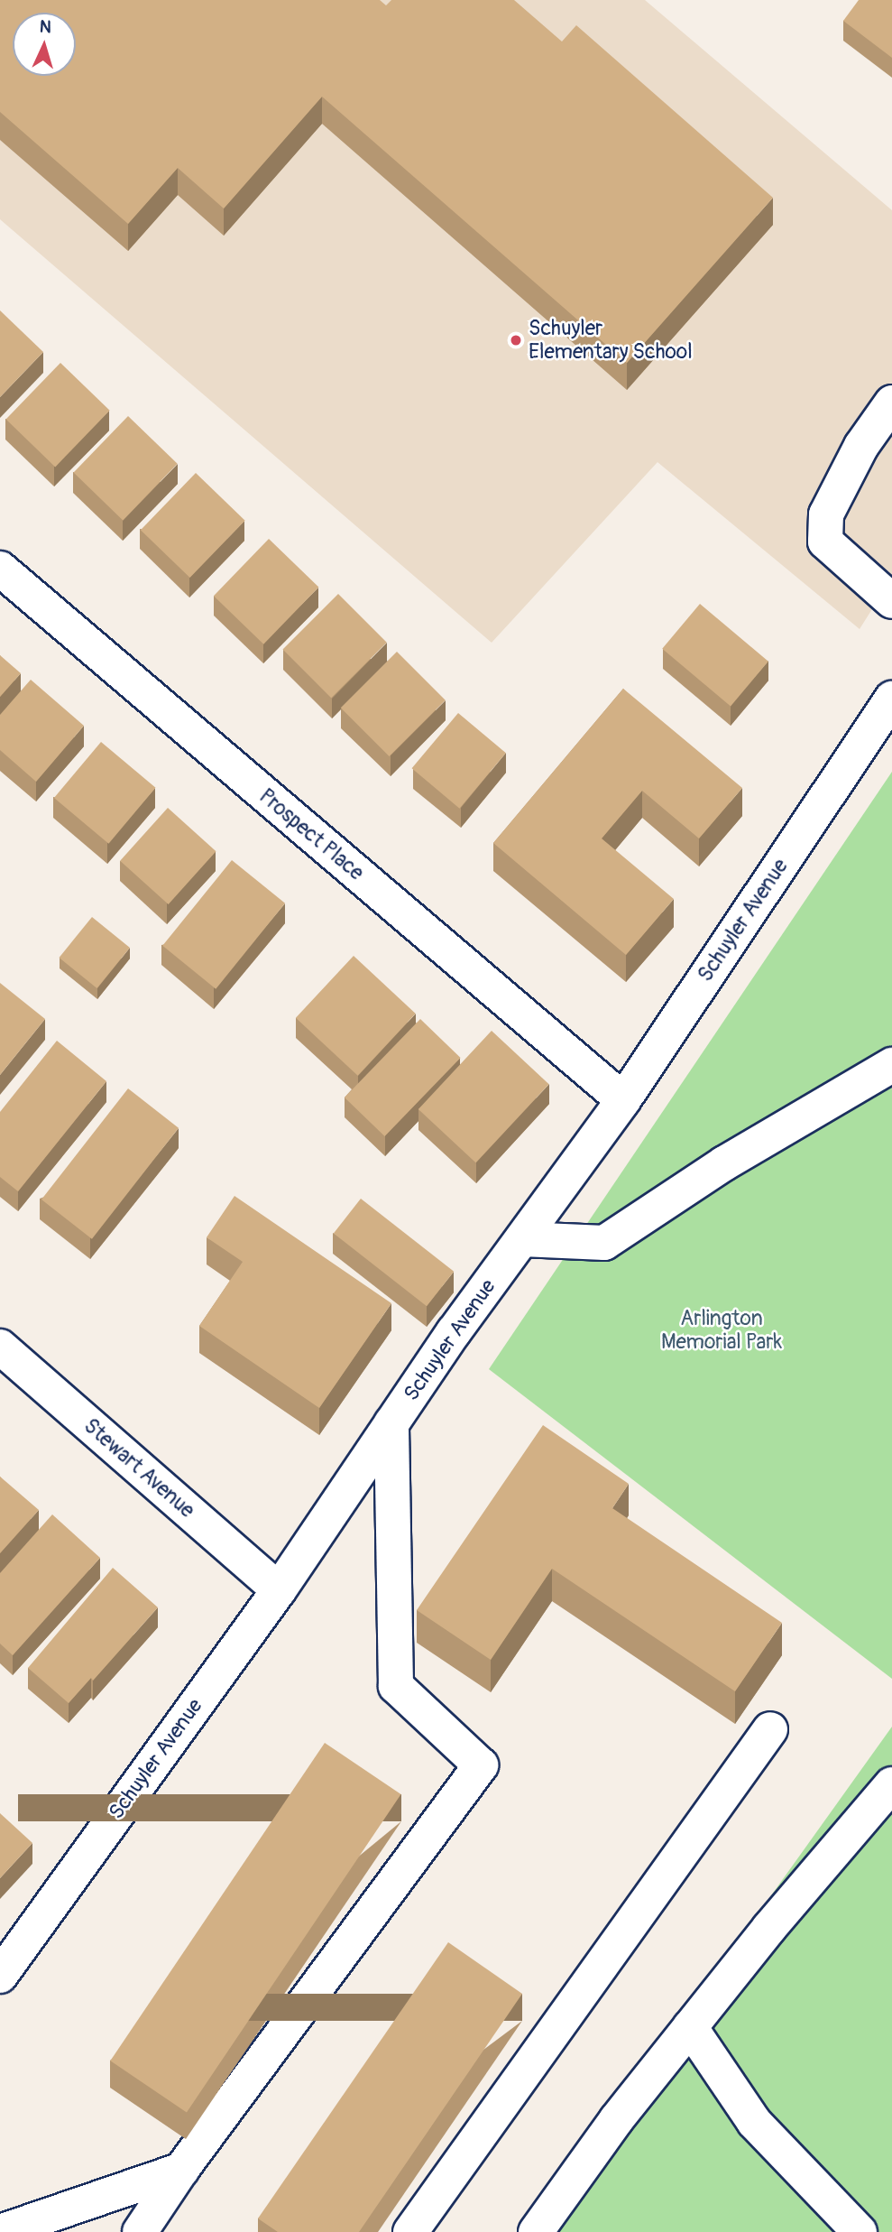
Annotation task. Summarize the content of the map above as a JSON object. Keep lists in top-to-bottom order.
{
  "streets": {
    "main road": ["Prospect Place", "Schuyler Avenue", "Stewart Avenue"]
  },
  "crossings": [
    ["Prospect Place", "Schuyler Avenue"],
    ["Schuyler Avenue", "Stewart Avenue"]
  ],
  "parks": ["Arlington Memorial Park"],
  "places": ["Schuyler Elementary School"],
  "north": "top"
}
